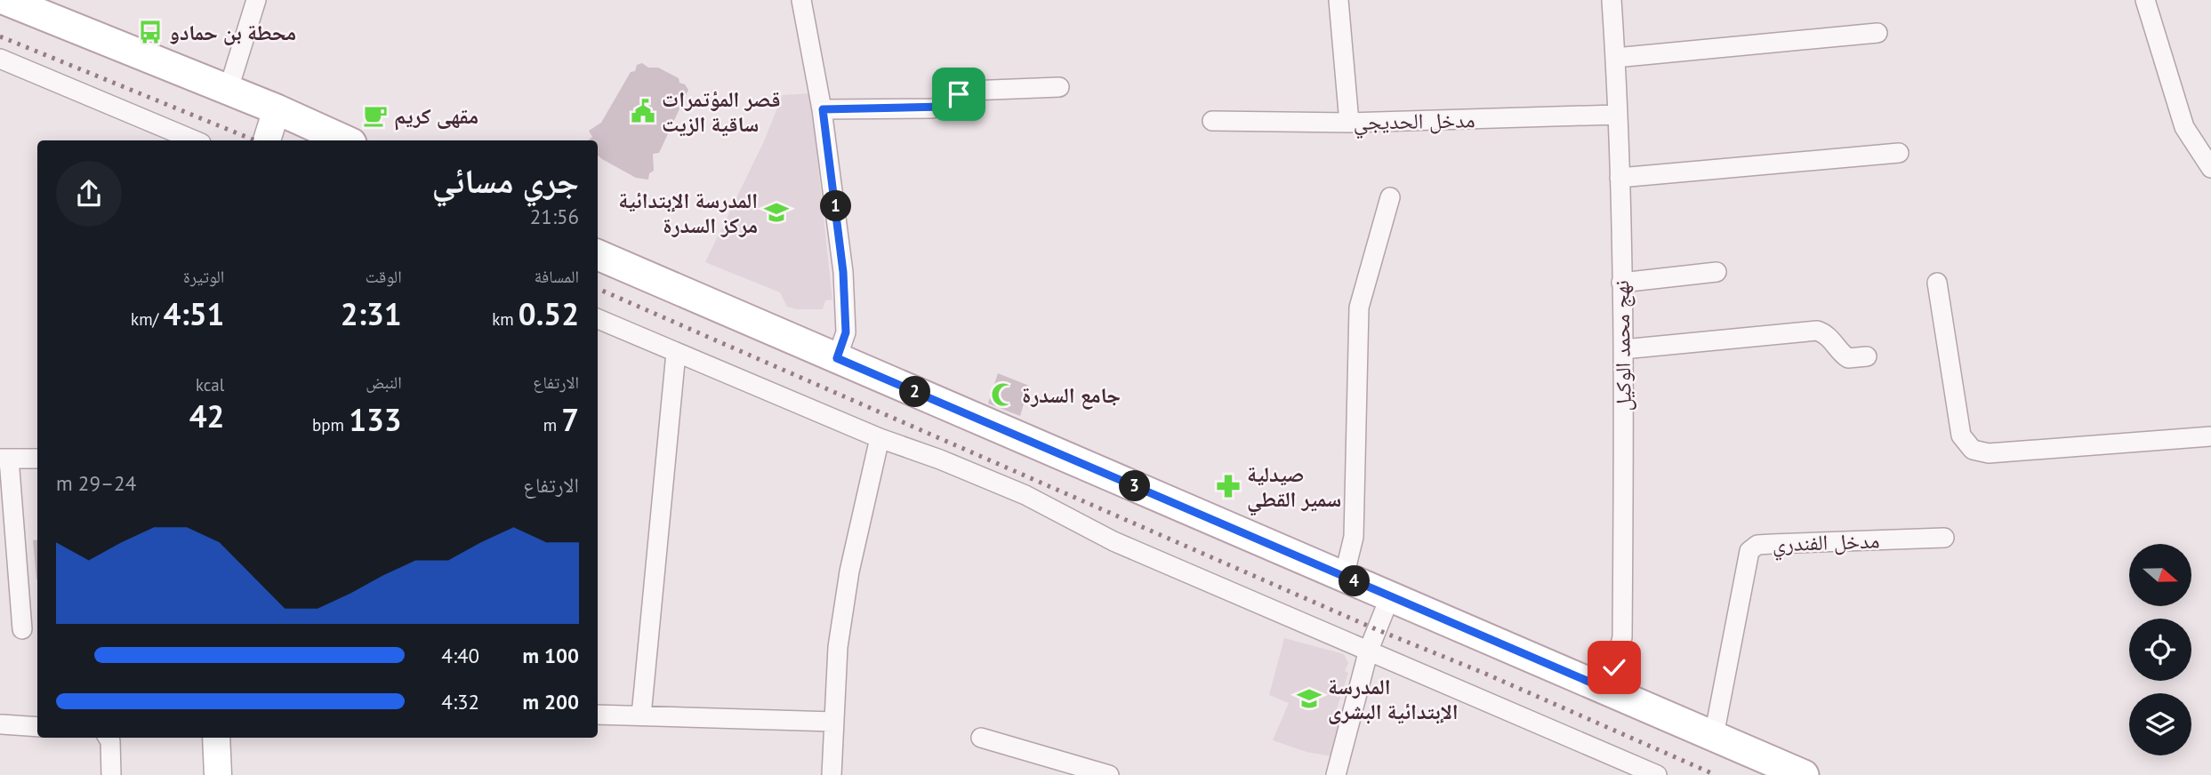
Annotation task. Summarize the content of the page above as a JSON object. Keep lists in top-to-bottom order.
{
  "streets": {
    "street": ["مدخل الحديجي", "نهج محمد الوكيل", "مدخل الفندري"]
  },
  "crossings": [
    ["مدخل الحديجي", "نهج محمد الوكيل"]
  ],
  "places": {
    "bus stop": ["محطة بن حمادو"],
    "public building": ["قصر المؤتمرات ساقية الزيت"],
    "cafe": ["مقهى كريم"],
    "school or university": ["المدرسة الإبتدائية مركز السدرة", "المدرسة الإبتدائية البشرى"],
    "mosque": ["جامع السدرة"],
    "pharmacy": ["صيدلية سمير القطي"]
  },
  "north": "right",
  "page": {
    "heading": ["جري مسائي", "21:56"],
    "pins": [
      "1",
      "2",
      "3",
      "4"
    ],
    "stats": [
      ["المسافة", "0.52 km"],
      ["الوقت", "2:31"],
      ["الوتيرة", "4:51 /km"],
      ["الارتفاع", "7 m"],
      ["النبض", "133 bpm"],
      ["kcal", "42"]
    ],
    "chart": ["الارتفاع", "24–29 m"],
    "list": [
      {
        "name": "100 m",
        "note": "4:40"
      },
      {
        "name": "200 m",
        "note": "4:32"
      }
    ]
  }
}
